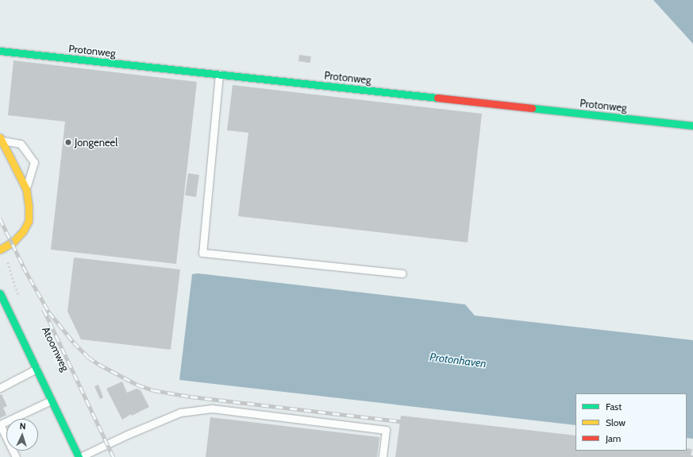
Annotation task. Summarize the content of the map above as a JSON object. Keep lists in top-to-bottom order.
{
  "streets": {
    "street": ["Protonweg"]
  },
  "water": ["Protonhaven"],
  "places": ["Jongeneel"],
  "legend": ["Fast", "Slow", "Jam"],
  "north": "top"
}
